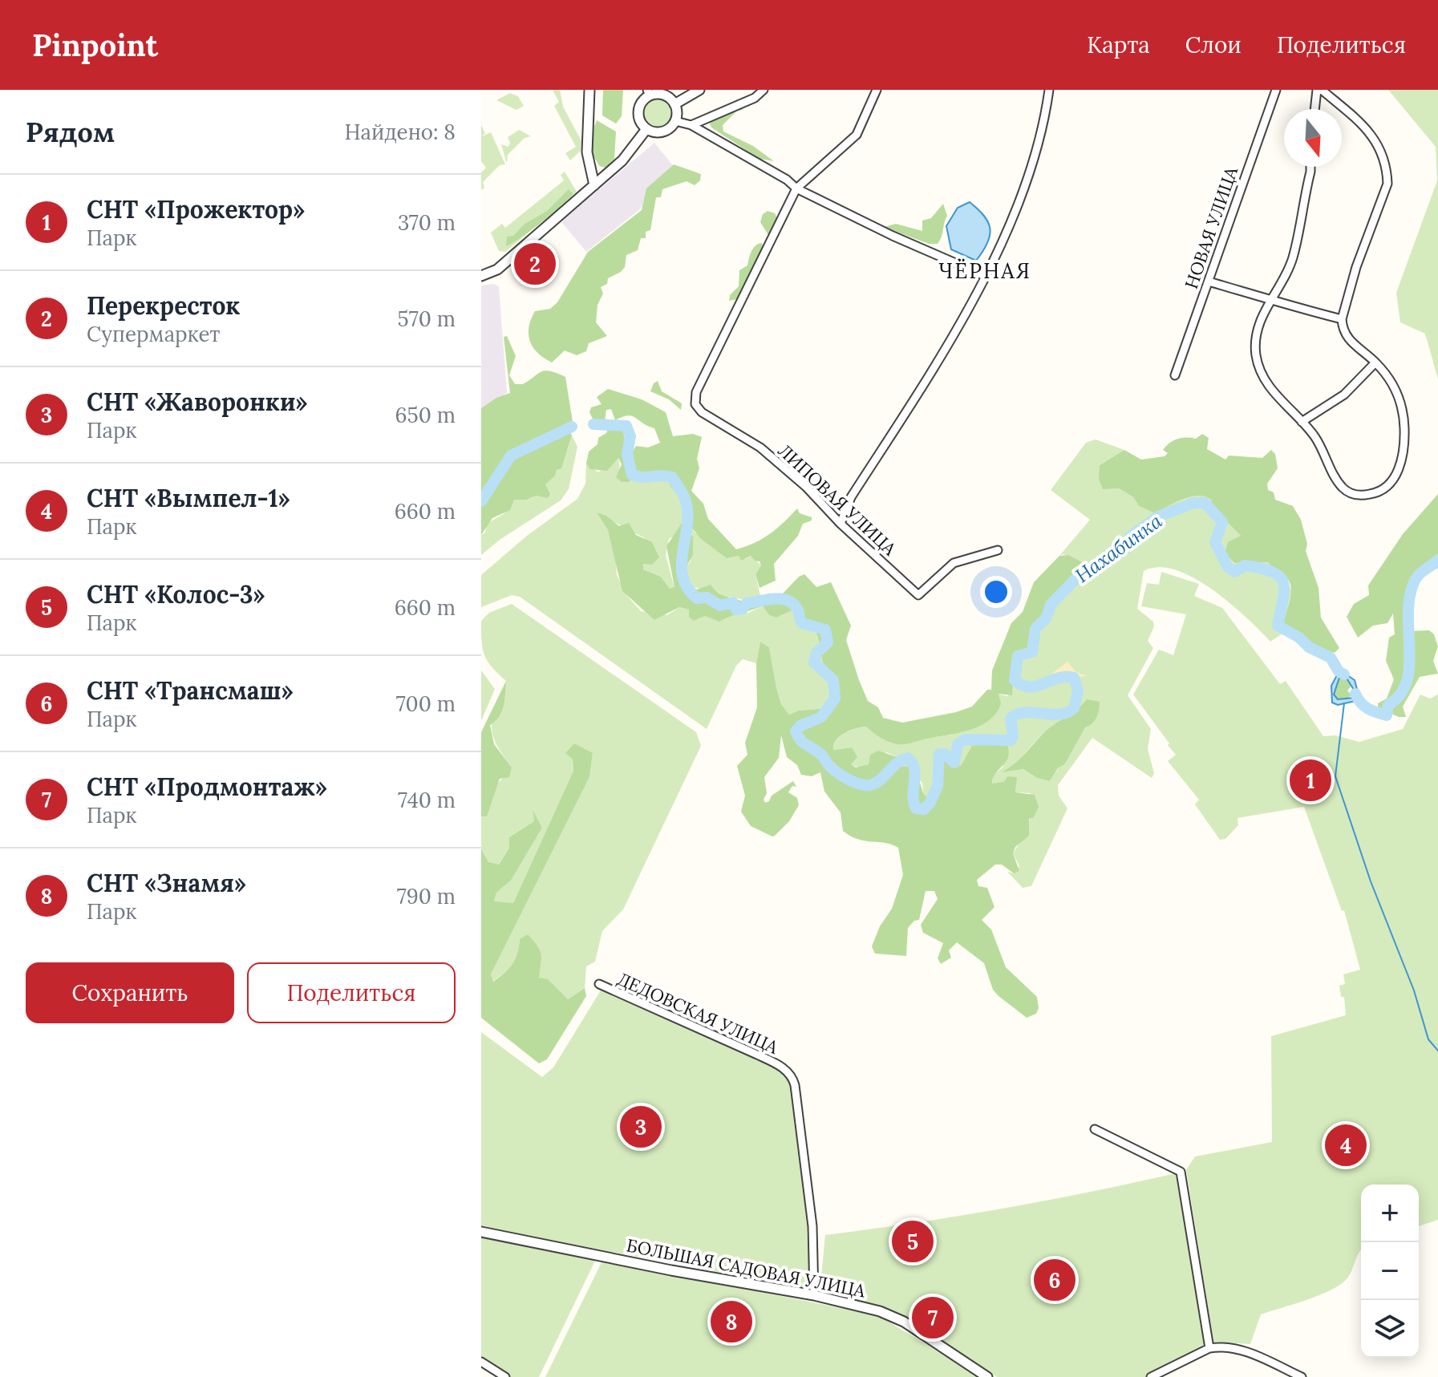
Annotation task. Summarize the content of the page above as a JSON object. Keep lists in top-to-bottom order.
{
  "streets": {
    "street": [
      "НОВАЯ УЛИЦА",
      "ЛИПОВАЯ УЛИЦА",
      "ДЕДОВСКАЯ УЛИЦА",
      "БОЛЬШАЯ САДОВАЯ УЛИЦА"
    ]
  },
  "crossings": [
    ["ДЕДОВСКАЯ УЛИЦА", "БОЛЬШАЯ САДОВАЯ УЛИЦА"]
  ],
  "districts": ["ЧЁРНАЯ"],
  "water": ["Нахабинка"],
  "north": "bottom",
  "page": {
    "header": "Pinpoint",
    "nav": ["Карта", "Слои", "Поделиться"],
    "heading": ["Рядом", "Найдено: 8"],
    "list": [
      {
        "mark": "1",
        "name": "СНТ «Прожектор»",
        "note": "Парк",
        "value": "370 m"
      },
      {
        "mark": "2",
        "name": "Перекресток",
        "note": "Супермаркет",
        "value": "570 m"
      },
      {
        "mark": "3",
        "name": "СНТ «Жаворонки»",
        "note": "Парк",
        "value": "650 m"
      },
      {
        "mark": "4",
        "name": "СНТ «Вымпел-1»",
        "note": "Парк",
        "value": "660 m"
      },
      {
        "mark": "5",
        "name": "СНТ «Колос-3»",
        "note": "Парк",
        "value": "660 m"
      },
      {
        "mark": "6",
        "name": "СНТ «Трансмаш»",
        "note": "Парк",
        "value": "700 m"
      },
      {
        "mark": "7",
        "name": "СНТ «Продмонтаж»",
        "note": "Парк",
        "value": "740 m"
      },
      {
        "mark": "8",
        "name": "СНТ «Знамя»",
        "note": "Парк",
        "value": "790 m"
      }
    ],
    "pins": [
      "2",
      "1",
      "3",
      "4",
      "5",
      "6",
      "7",
      "8"
    ],
    "buttons": ["Сохранить", "Поделиться"],
    "map_buttons": ["+", "−"]
  }
}
